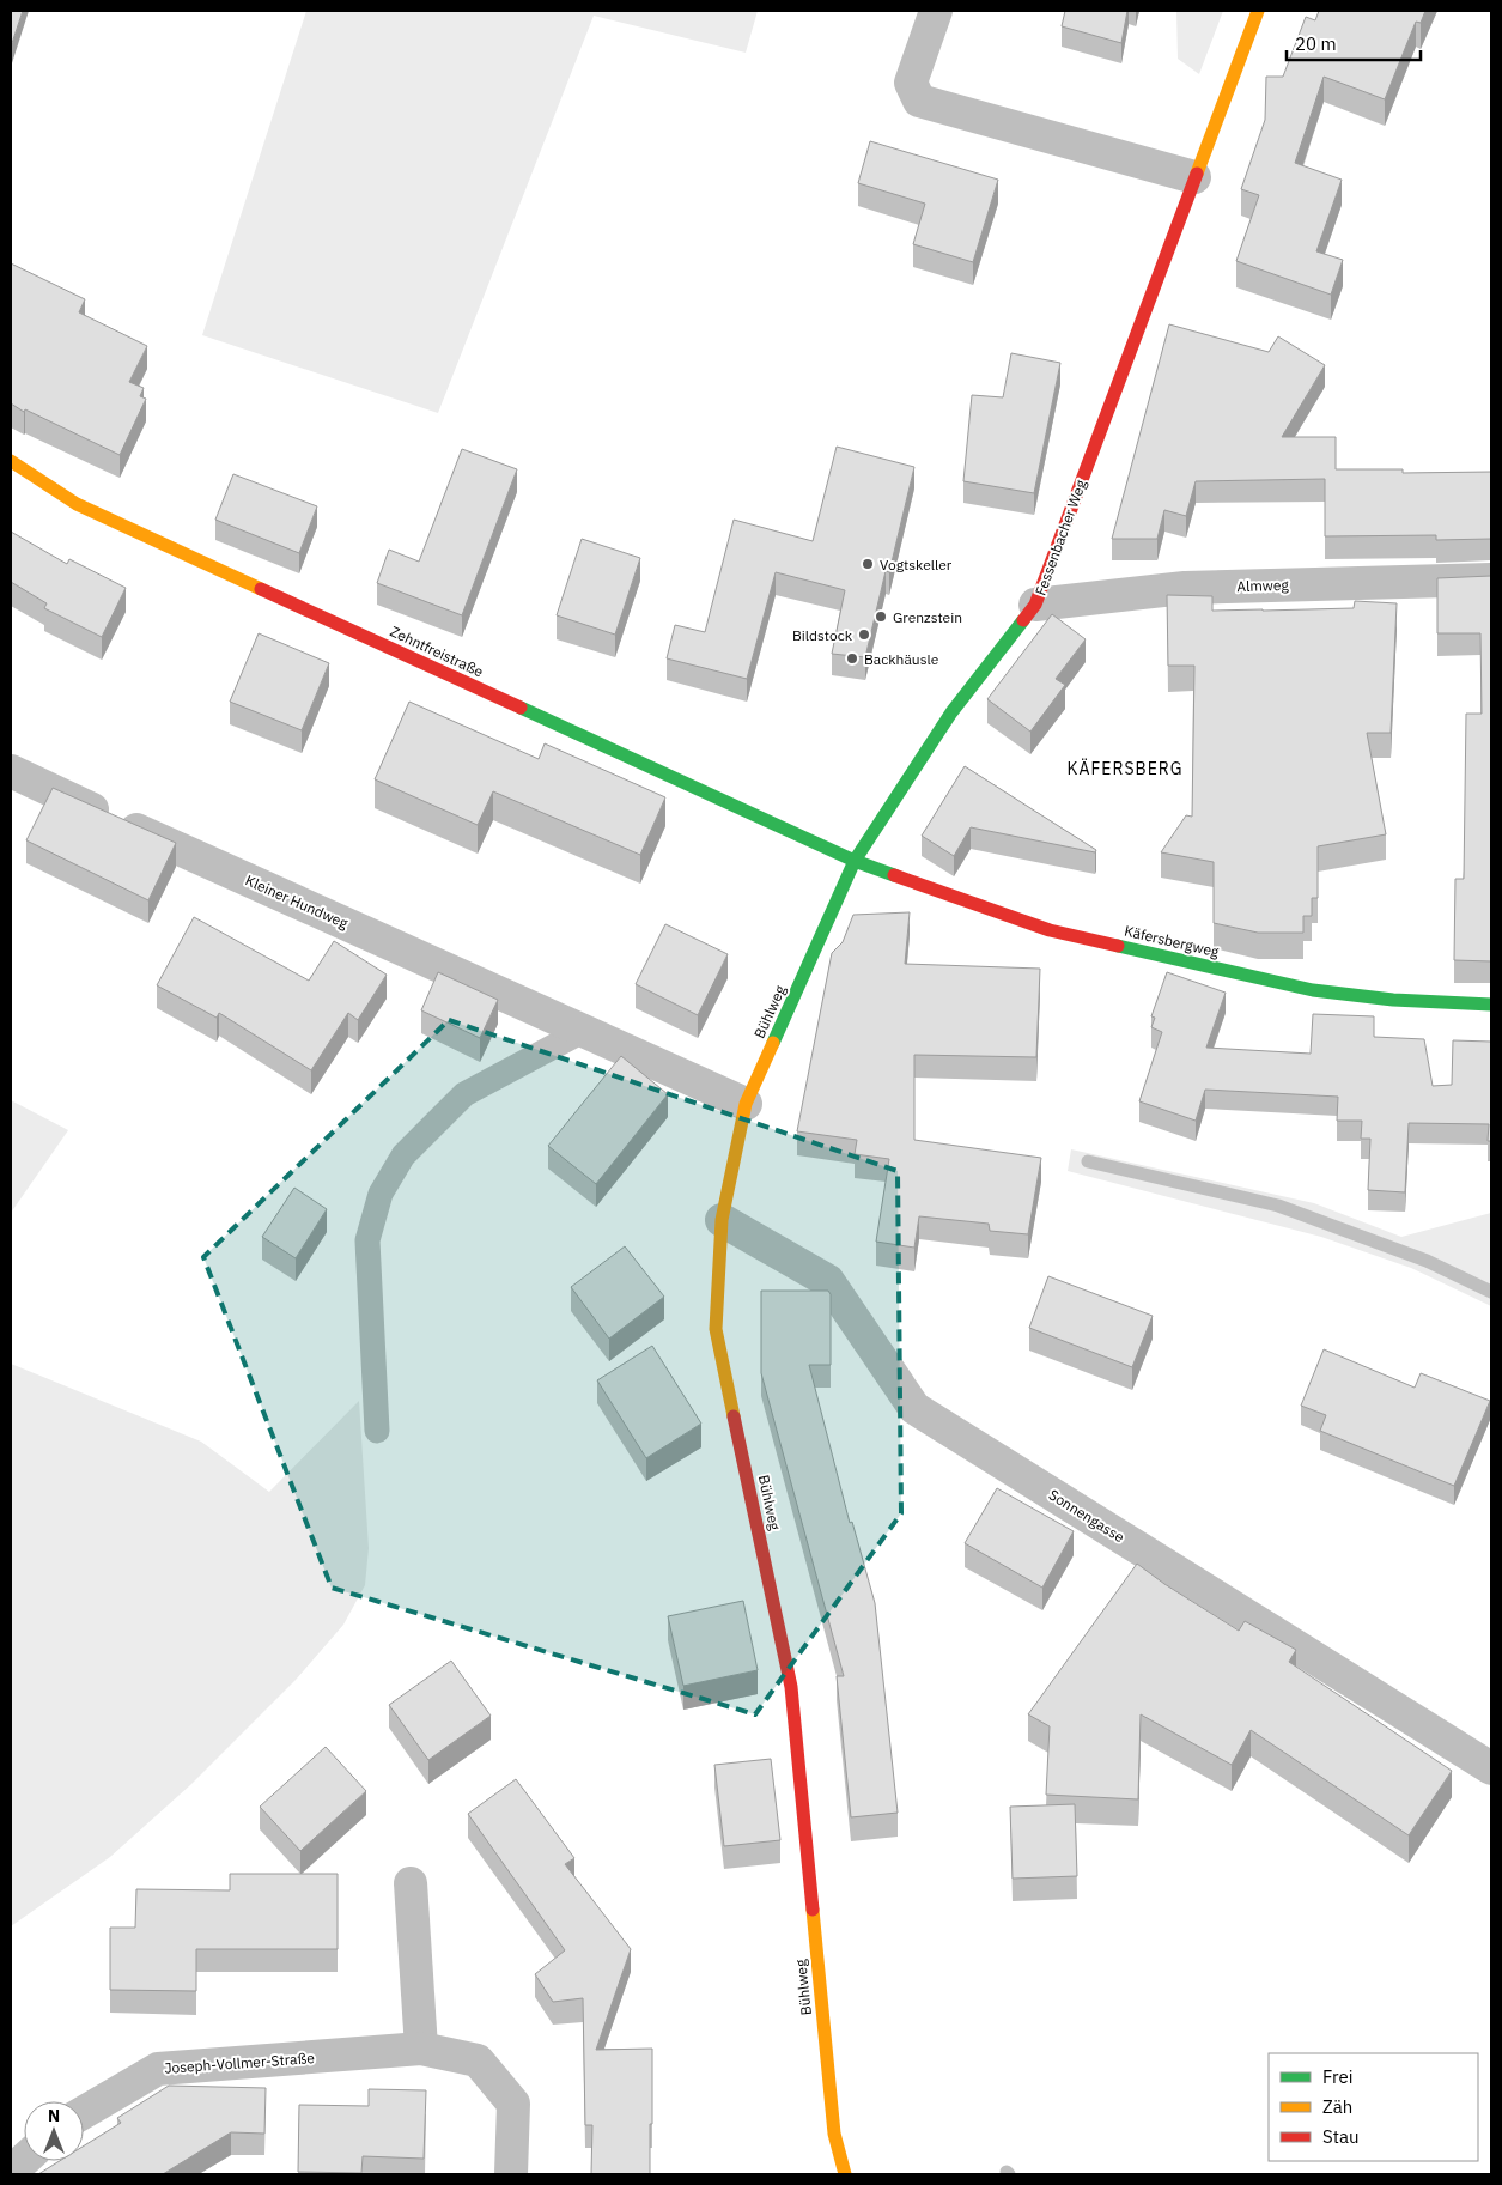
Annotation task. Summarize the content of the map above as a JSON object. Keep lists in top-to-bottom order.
{
  "streets": {
    "street": [
      "Fessenbacher Weg",
      "Almweg",
      "Zehntfreistraße",
      "Kleiner Hundweg",
      "Käfersbergweg",
      "Bühlweg",
      "Sonnengasse",
      "Joseph-Vollmer-Straße"
    ]
  },
  "crossings": [
    ["Fessenbacher Weg", "Almweg"],
    ["Fessenbacher Weg", "Zehntfreistraße"],
    ["Fessenbacher Weg", "Käfersbergweg"],
    ["Fessenbacher Weg", "Bühlweg"],
    ["Zehntfreistraße", "Käfersbergweg"],
    ["Zehntfreistraße", "Bühlweg"],
    ["Kleiner Hundweg", "Bühlweg"],
    ["Käfersbergweg", "Bühlweg"],
    ["Bühlweg", "Sonnengasse"]
  ],
  "districts": ["KÄFERSBERG"],
  "places": [
    "Vogtskeller",
    "Grenzstein",
    "Bildstock",
    "Backhäusle"
  ],
  "legend": ["Frei", "Zäh", "Stau"],
  "scale_bar": "20 m",
  "north": "top"
}
